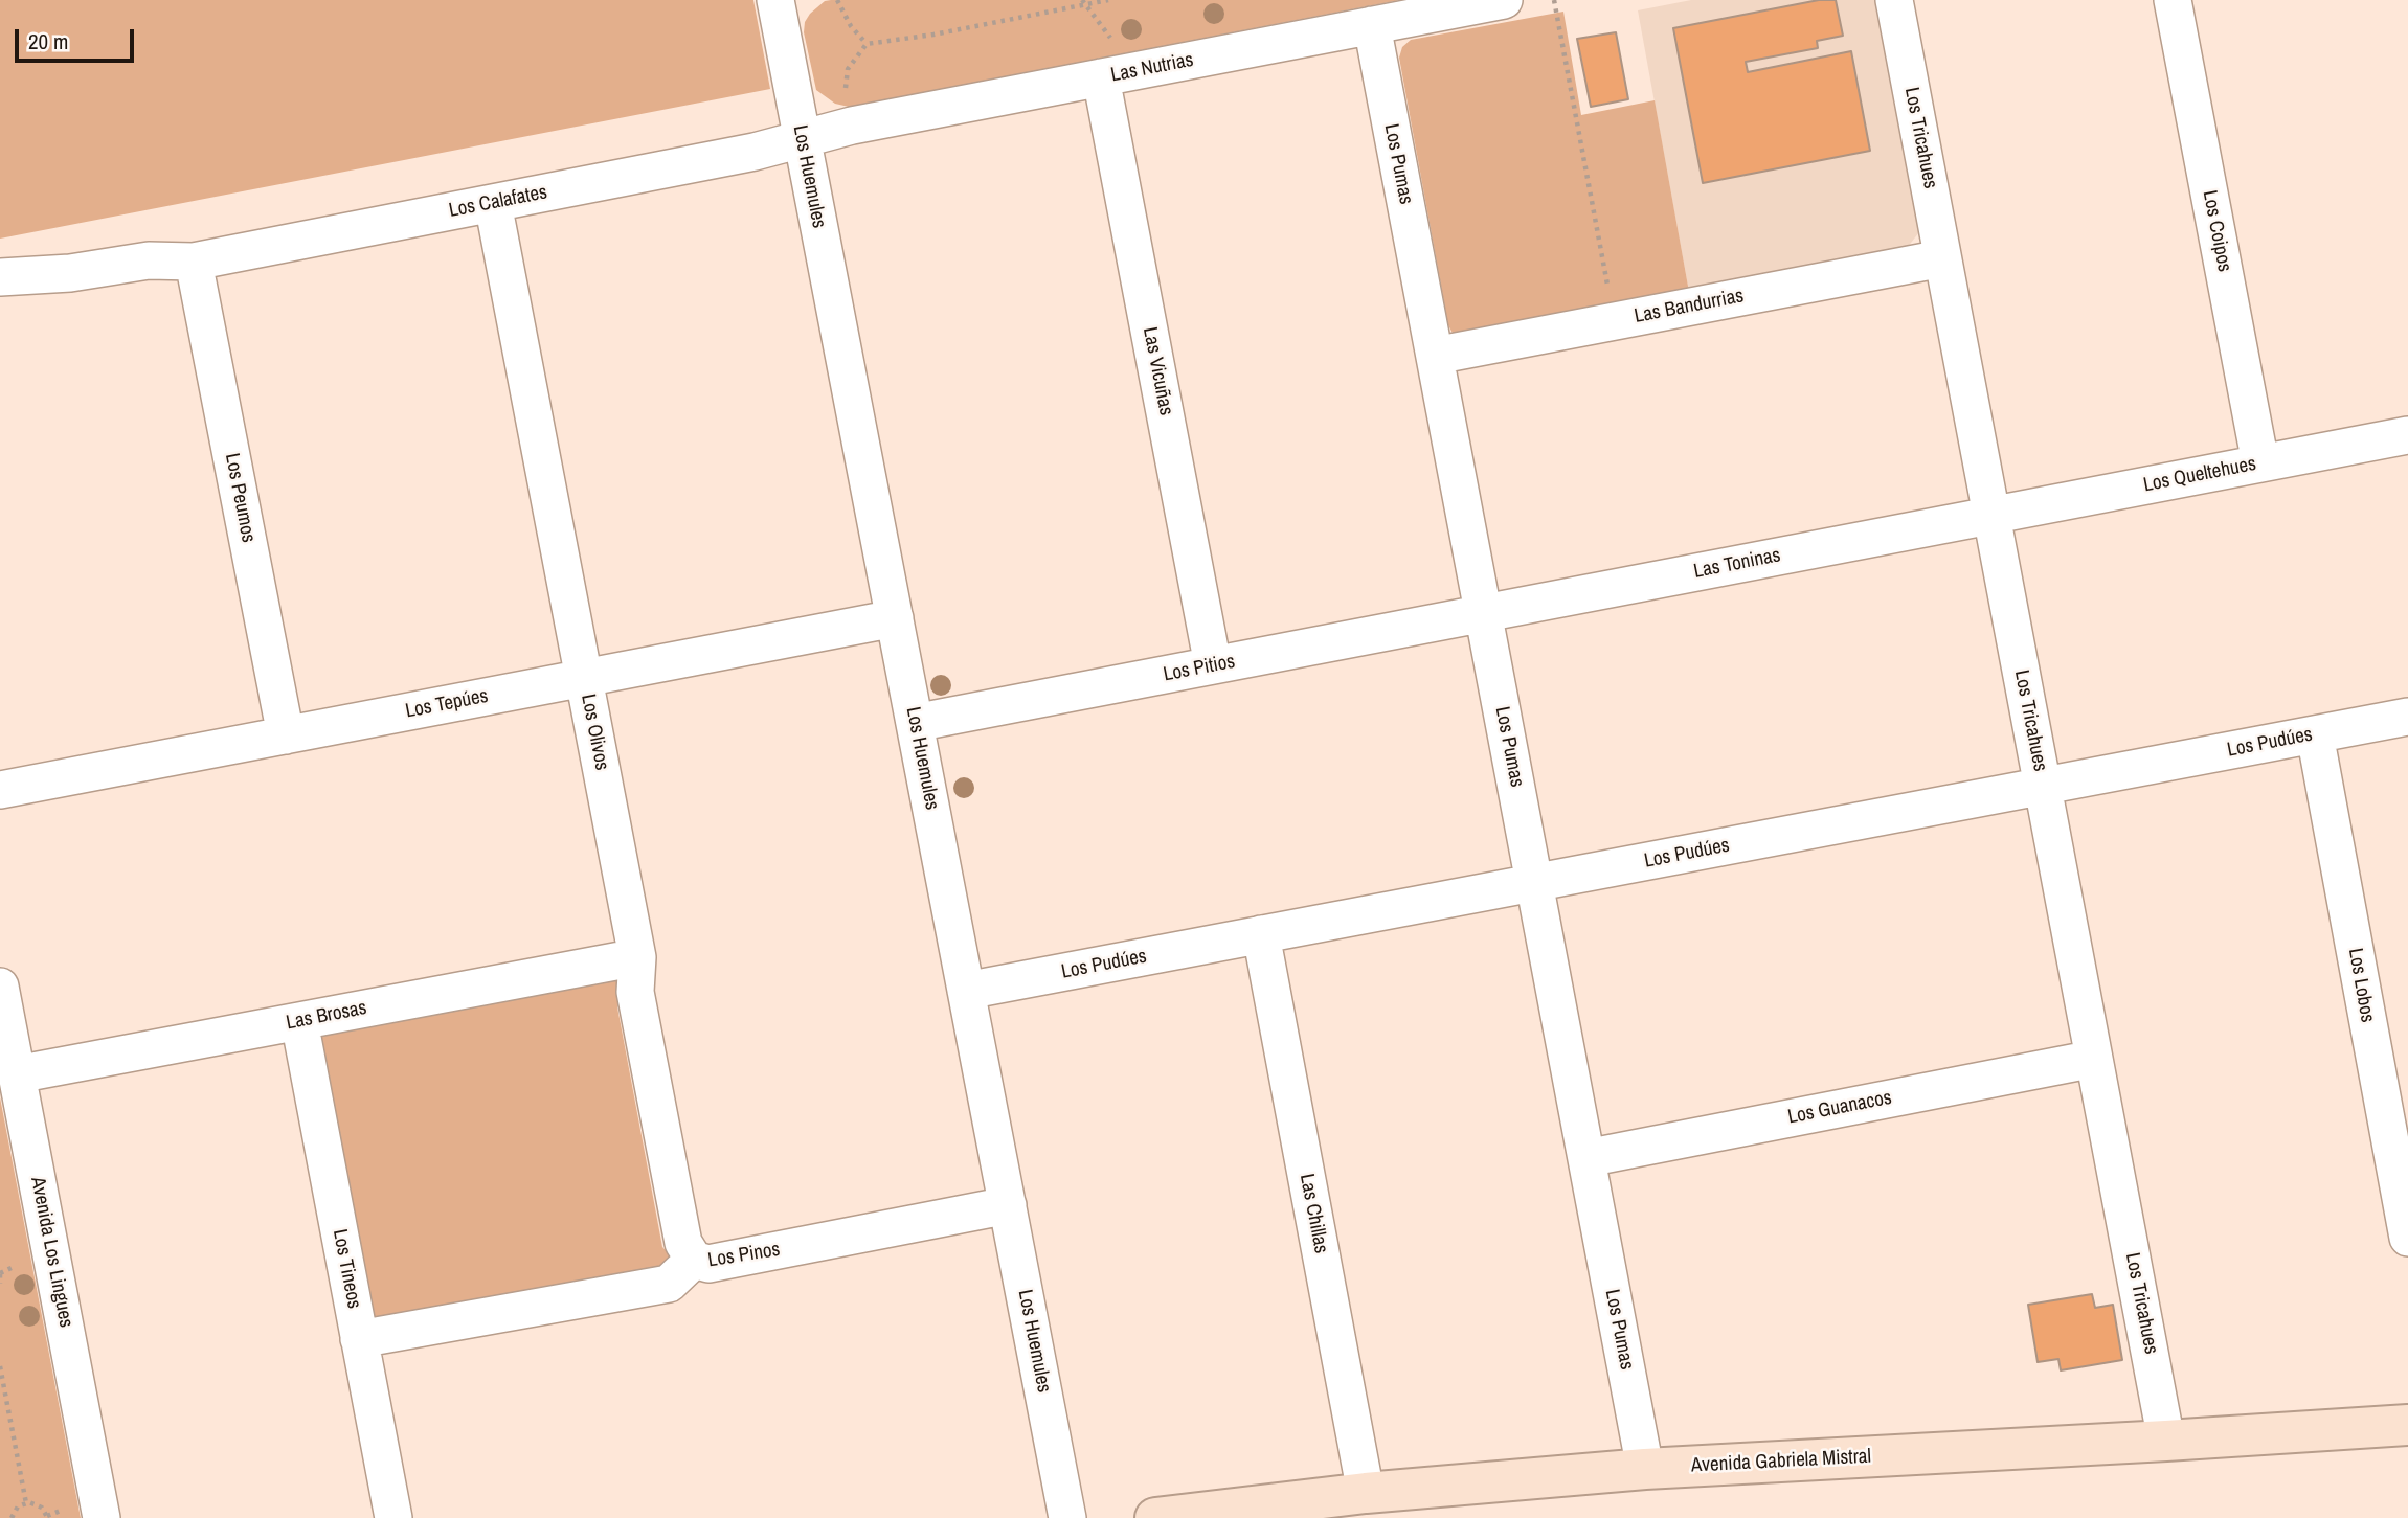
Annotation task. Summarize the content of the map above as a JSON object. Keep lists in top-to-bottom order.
{
  "streets": {
    "main road": ["Avenida Gabriela Mistral"],
    "street": [
      "Las Nutrias",
      "Los Tricahues",
      "Los Pumas",
      "Los Huemules",
      "Los Calafates",
      "Los Coipos",
      "Las Bandurrias",
      "Las Vicuñas",
      "Los Queltehues",
      "Los Peumos",
      "Las Toninas",
      "Los Pitios",
      "Los Tepúes",
      "Los Olivos",
      "Los Pudúes",
      "Los Lobos",
      "Las Brosas",
      "Los Guanacos",
      "Las Chillas",
      "Avenida Los Lingues",
      "Los Pinos",
      "Los Tineos"
    ]
  },
  "crossings": [
    ["Las Nutrias", "Los Pumas"],
    ["Las Nutrias", "Los Huemules"],
    ["Las Nutrias", "Los Calafates"],
    ["Las Nutrias", "Las Vicuñas"],
    ["Los Tricahues", "Las Bandurrias"],
    ["Los Tricahues", "Los Queltehues"],
    ["Los Tricahues", "Las Toninas"],
    ["Los Tricahues", "Los Pudúes"],
    ["Los Tricahues", "Los Guanacos"],
    ["Los Tricahues", "Avenida Gabriela Mistral"],
    ["Los Pumas", "Las Bandurrias"],
    ["Los Pumas", "Las Toninas"],
    ["Los Pumas", "Los Pitios"],
    ["Los Pumas", "Los Pudúes"],
    ["Los Pumas", "Los Guanacos"],
    ["Los Pumas", "Avenida Gabriela Mistral"],
    ["Los Huemules", "Los Calafates"],
    ["Los Huemules", "Los Pitios"],
    ["Los Huemules", "Los Tepúes"],
    ["Los Huemules", "Los Pudúes"],
    ["Los Huemules", "Los Pinos"],
    ["Los Calafates", "Los Peumos"],
    ["Los Calafates", "Los Olivos"],
    ["Los Coipos", "Los Queltehues"],
    ["Las Vicuñas", "Los Pitios"],
    ["Los Queltehues", "Las Toninas"],
    ["Los Peumos", "Los Tepúes"],
    ["Las Toninas", "Los Pitios"],
    ["Los Tepúes", "Los Olivos"],
    ["Los Olivos", "Las Brosas"],
    ["Los Olivos", "Los Pinos"],
    ["Los Pudúes", "Los Lobos"],
    ["Los Pudúes", "Las Chillas"],
    ["Las Brosas", "Avenida Los Lingues"],
    ["Las Brosas", "Los Tineos"],
    ["Las Chillas", "Avenida Gabriela Mistral"],
    ["Los Pinos", "Los Tineos"]
  ],
  "scale_bar": "20 m"
}
